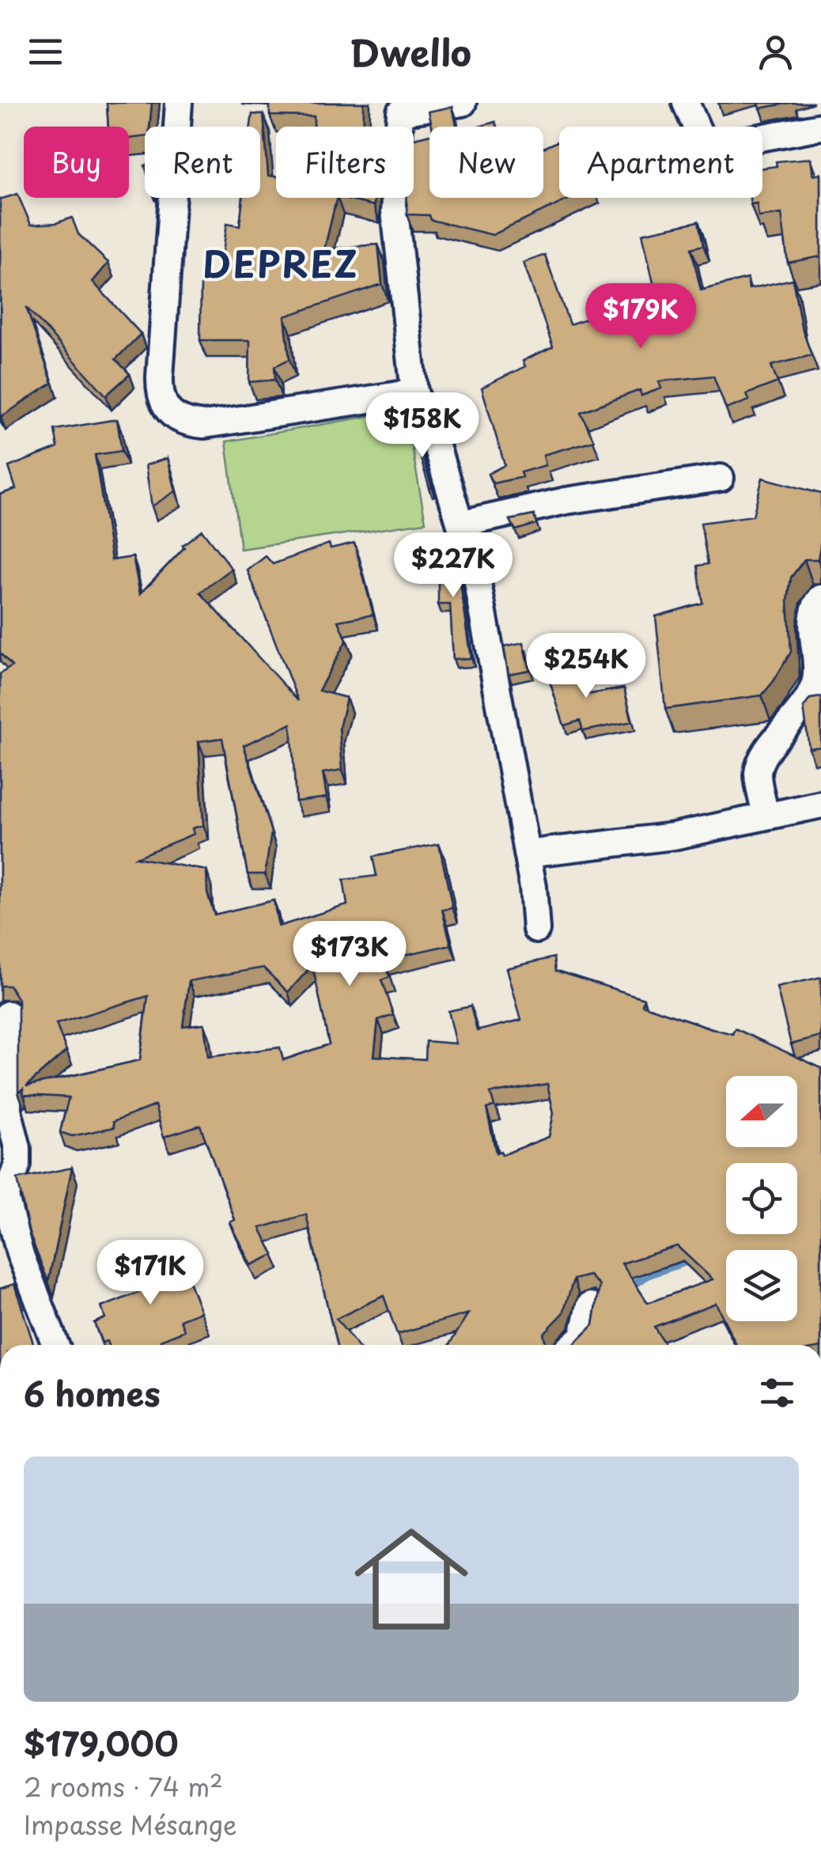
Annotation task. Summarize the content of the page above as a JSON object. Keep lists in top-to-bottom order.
{
  "districts": ["DEPREZ"],
  "north": "left",
  "page": {
    "header": "Dwello",
    "chip": [
      "Buy",
      "Rent",
      "Filters",
      "New",
      "Apartment"
    ],
    "price": [
      "$179K",
      "$158K",
      "$227K",
      "$254K",
      "$173K",
      "$171K"
    ],
    "heading": "6 homes",
    "list": [
      {
        "name": "$179,000",
        "note": "2 rooms · 74 m² · Impasse Mésange"
      }
    ]
  }
}
